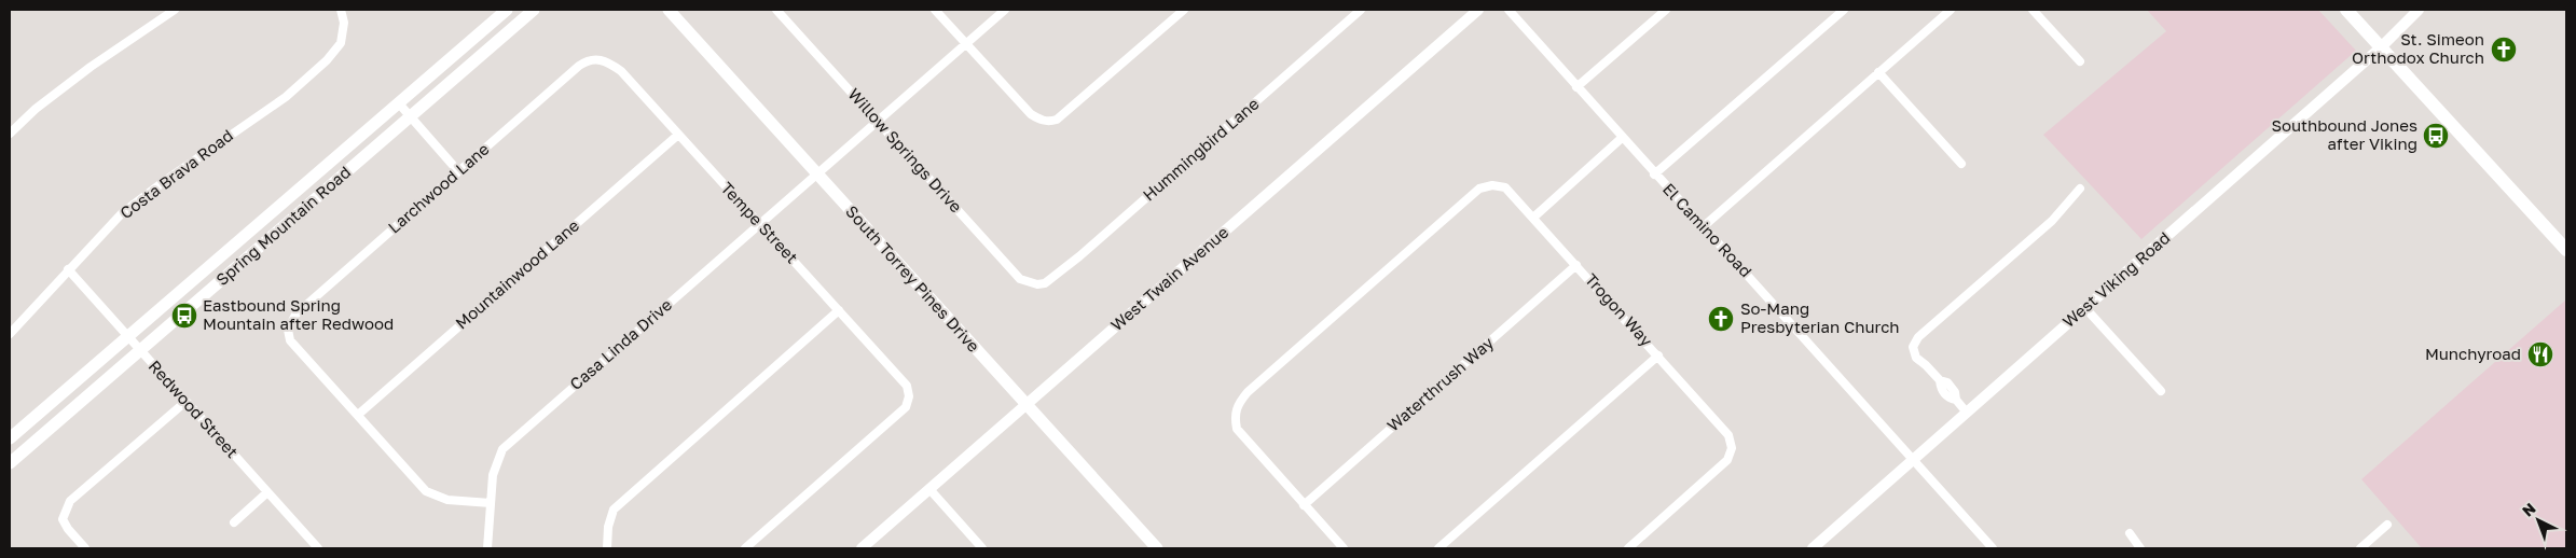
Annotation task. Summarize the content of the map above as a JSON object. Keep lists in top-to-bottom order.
{
  "streets": {
    "main road": ["Spring Mountain Road", "South Torrey Pines Drive"],
    "street": [
      "Hummingbird Lane",
      "Willow Springs Drive",
      "Costa Brava Road",
      "Larchwood Lane",
      "Tempe Street",
      "El Camino Road",
      "Mountainwood Lane",
      "West Twain Avenue",
      "West Viking Road",
      "Trogon Way",
      "Casa Linda Drive",
      "Waterthrush Way",
      "Redwood Street"
    ]
  },
  "crossings": [
    ["Hummingbird Lane", "Willow Springs Drive"],
    ["Willow Springs Drive", "Casa Linda Drive"],
    ["Costa Brava Road", "Redwood Street"],
    ["Larchwood Lane", "Tempe Street"],
    ["Larchwood Lane", "Mountainwood Lane"],
    ["Tempe Street", "Mountainwood Lane"],
    ["Tempe Street", "Casa Linda Drive"],
    ["Spring Mountain Road", "Redwood Street"],
    ["El Camino Road", "West Viking Road"],
    ["South Torrey Pines Drive", "West Twain Avenue"],
    ["South Torrey Pines Drive", "Casa Linda Drive"],
    ["Trogon Way", "Waterthrush Way"]
  ],
  "places": {
    "church": ["St. Simeon Orthodox Church", "So-Mang Presbyterian Church"],
    "bus stop": ["Southbound Jones after Viking", "Eastbound Spring Mountain after Redwood"],
    "restaurant": ["Munchyroad"]
  },
  "north": "top left"
}
